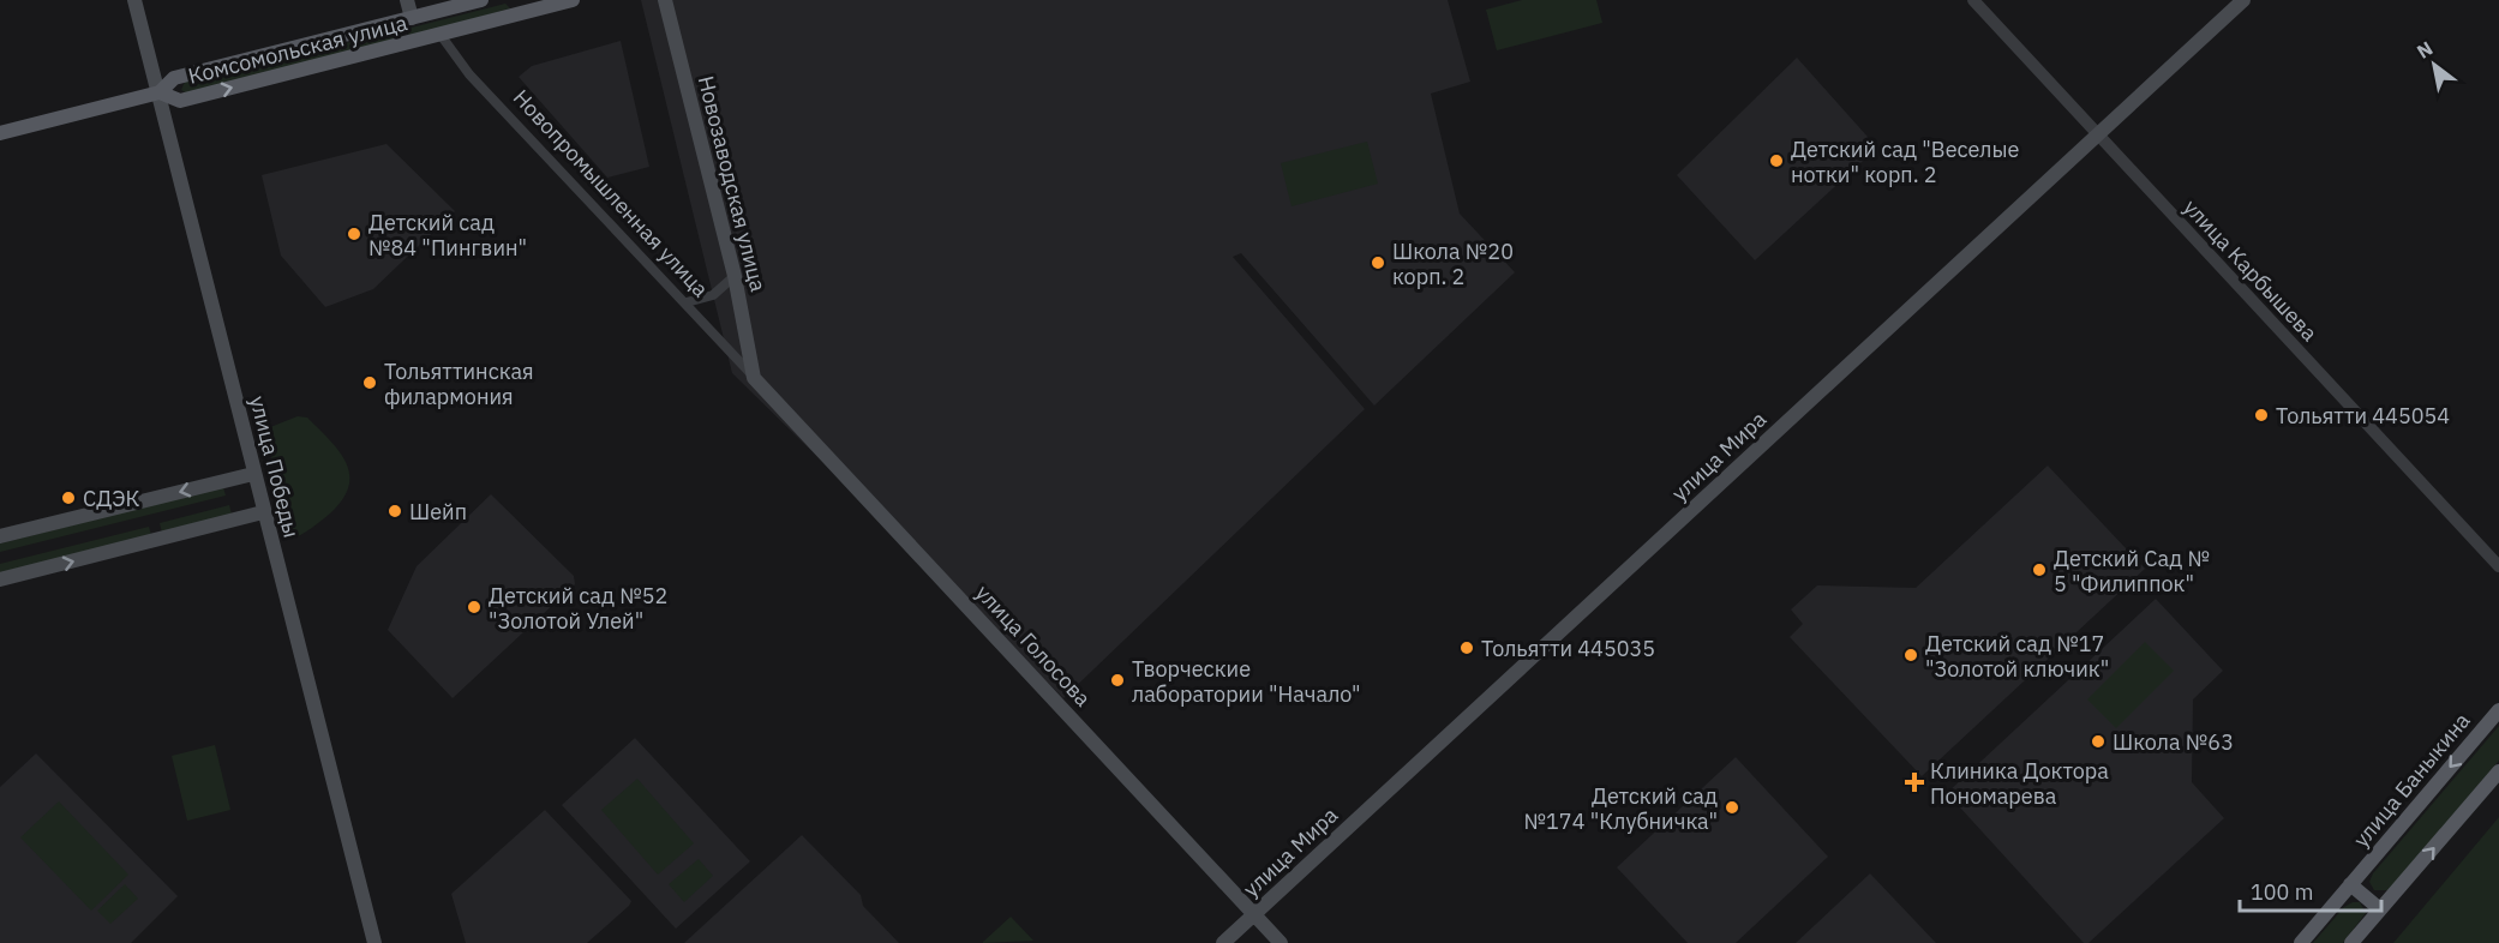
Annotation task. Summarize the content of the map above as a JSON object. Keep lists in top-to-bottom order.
{
  "streets": {
    "main road": [
      "Комсомольская улица",
      "Новозаводская улица",
      "улица Мира",
      "улица Победы",
      "улица Голосова",
      "улица Баныкина"
    ],
    "street": ["Новопромышленная улица", "улица Карбышева"]
  },
  "crossings": [
    ["Комсомольская улица", "Новопромышленная улица"],
    ["Комсомольская улица", "улица Победы"],
    ["Новозаводская улица", "Новопромышленная улица"],
    ["Новозаводская улица", "улица Голосова"],
    ["Новопромышленная улица", "улица Голосова"],
    ["улица Карбышева", "улица Мира"],
    ["улица Мира", "улица Голосова"]
  ],
  "places": {
    "other": [
      "Детский сад \"Веселые нотки\" корп. 2",
      "Детский сад №84 \"Пингвин\"",
      "Школа №20 корп. 2",
      "Тольяттинская филармония",
      "Тольятти 445054",
      "СДЭК",
      "Шейп",
      "Детский Сад № 5 \"Филиппок\"",
      "Детский сад №52 \"Золотой Улей\"",
      "Тольятти 445035",
      "Детский сад №17 \"Золотой ключик\"",
      "Творческие лаборатории \"Начало\"",
      "Школа №63",
      "Детский сад №174 \"Клубничка\""
    ],
    "health": ["Клиника Доктора Пономарева"]
  },
  "scale_bar": "100 m",
  "north": "top left"
}
